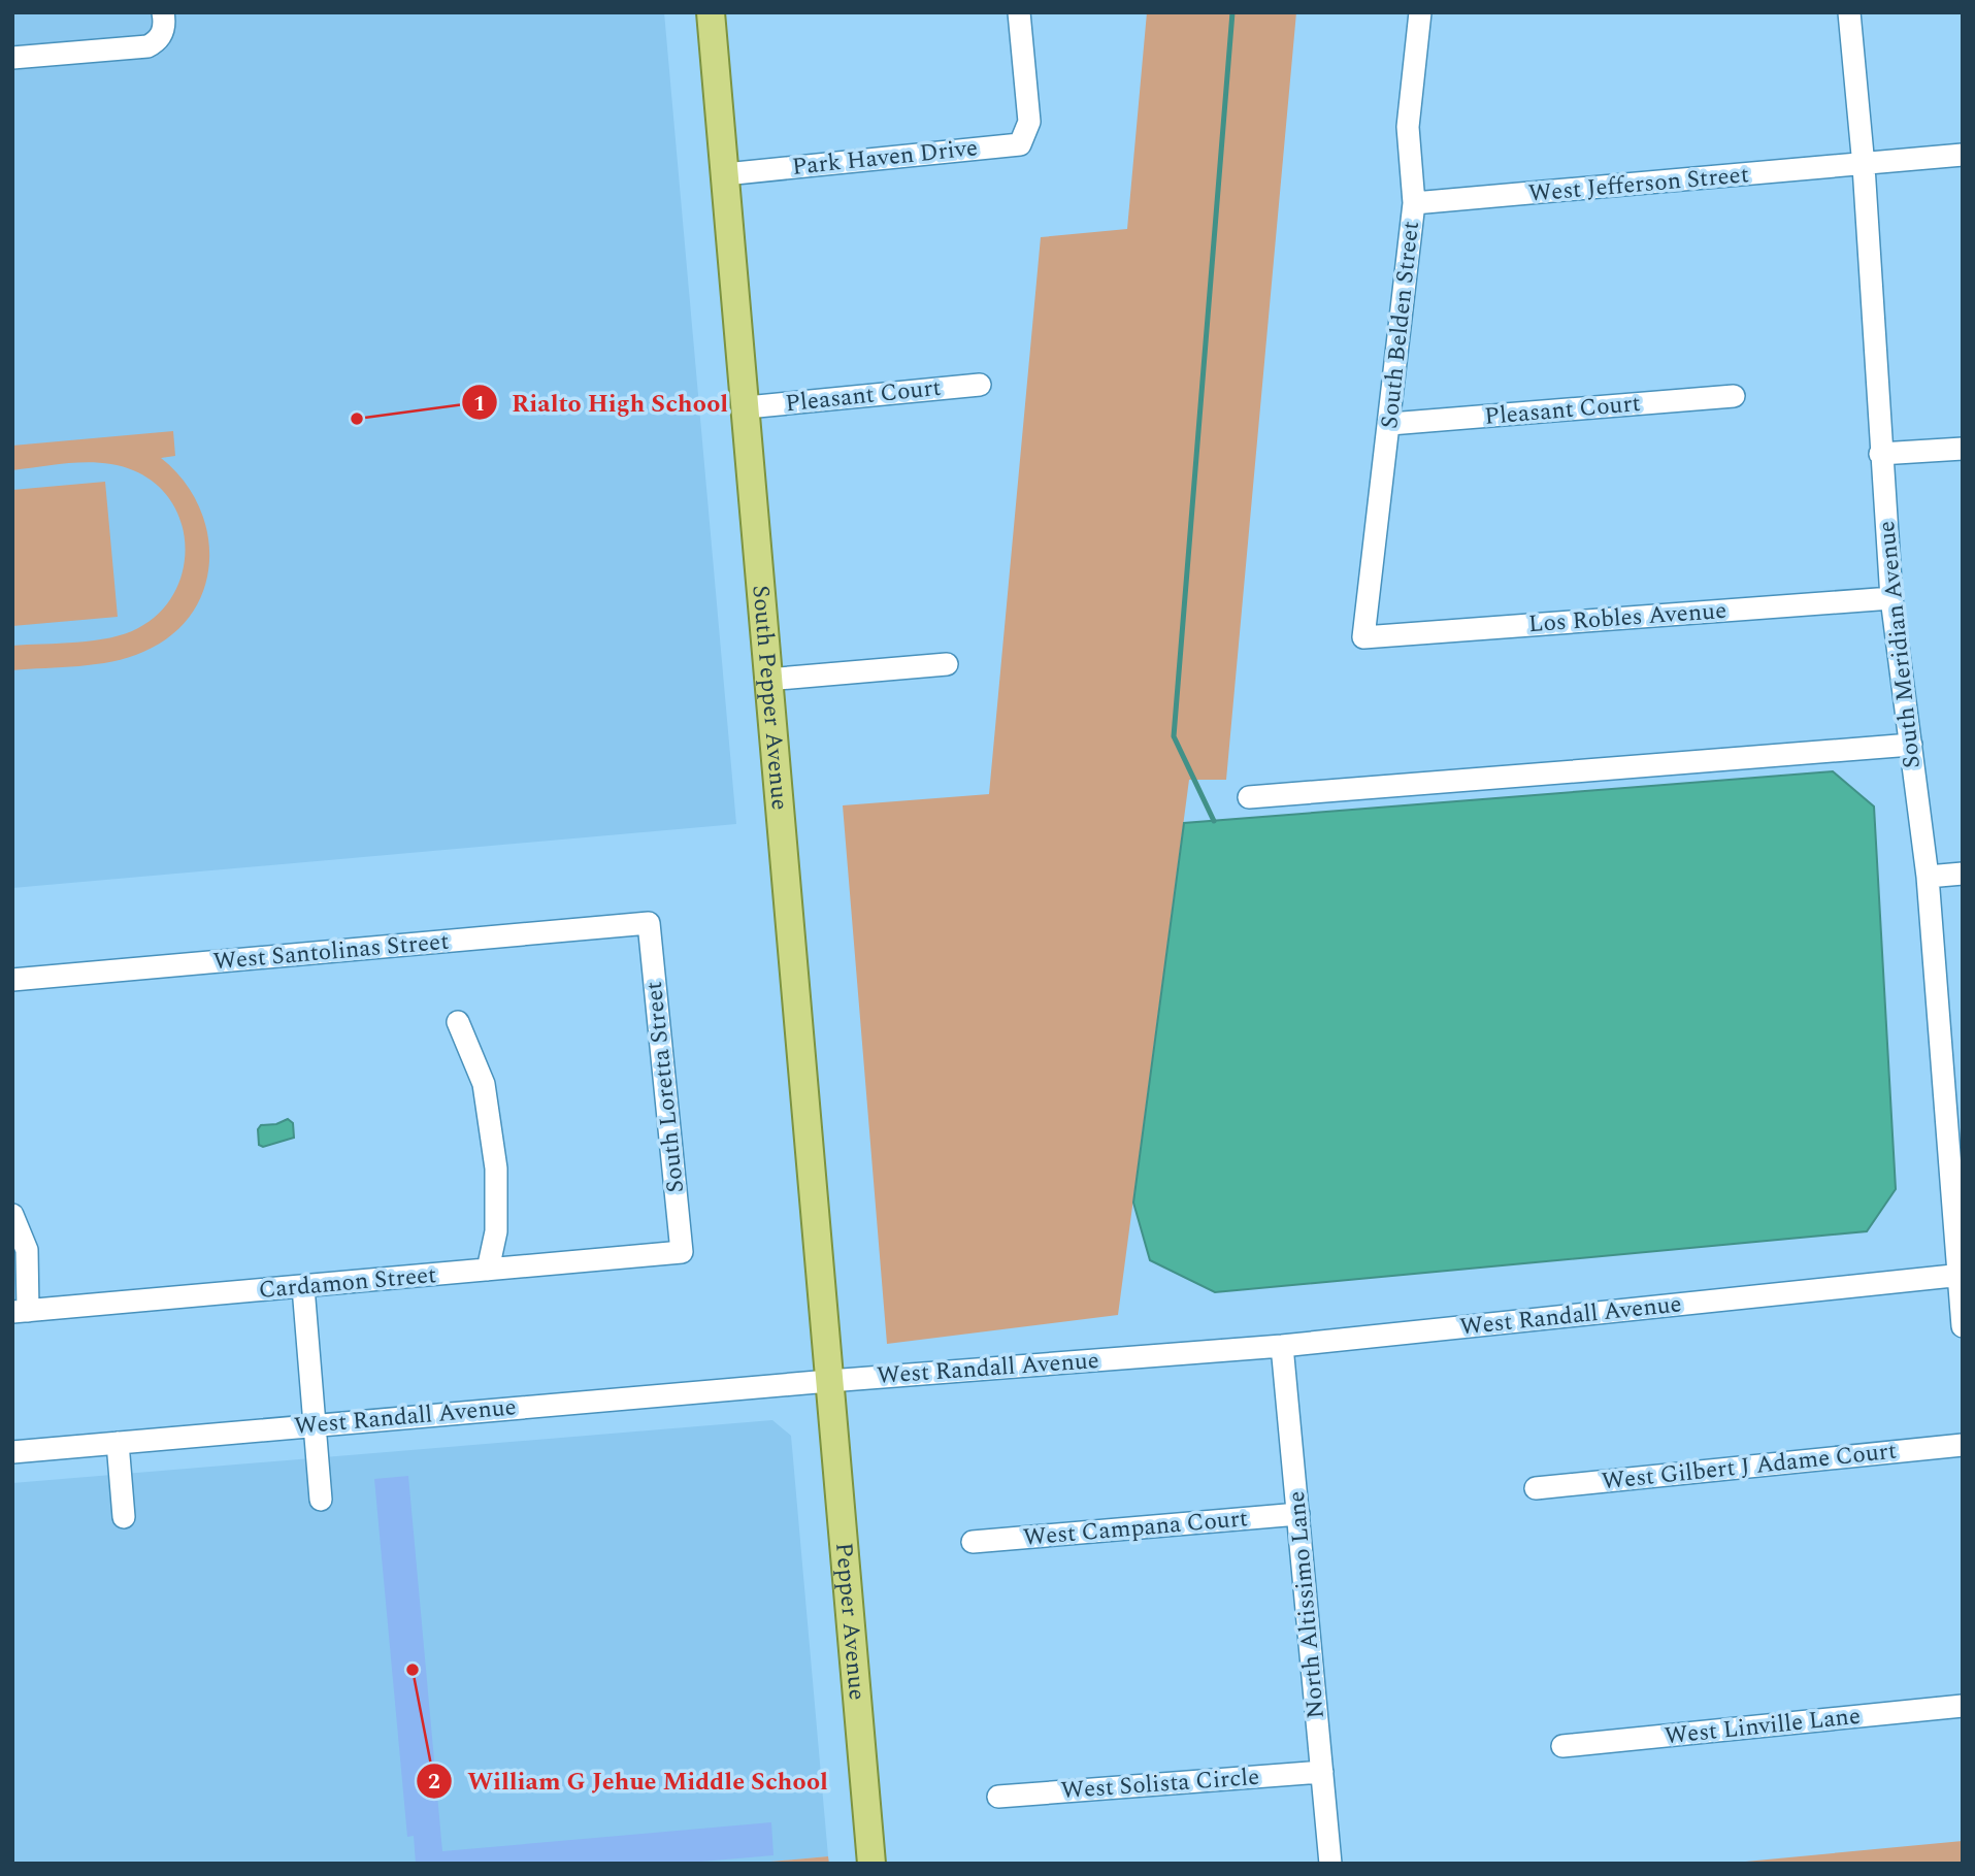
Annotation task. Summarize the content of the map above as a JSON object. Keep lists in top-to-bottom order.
{
  "streets": {
    "main road": ["South Pepper Avenue", "Pepper Avenue"],
    "street": [
      "Park Haven Drive",
      "West Jefferson Street",
      "South Belden Street",
      "Pleasant Court",
      "Los Robles Avenue",
      "South Meridian Avenue",
      "West Santolinas Street",
      "South Loretta Street",
      "Cardamon Street",
      "West Randall Avenue",
      "West Gilbert J Adame Court",
      "West Campana Court",
      "North Altissimo Lane",
      "West Linville Lane",
      "West Solista Circle"
    ]
  },
  "crossings": [
    ["Park Haven Drive", "South Pepper Avenue"],
    ["West Jefferson Street", "South Belden Street"],
    ["West Jefferson Street", "South Meridian Avenue"],
    ["South Belden Street", "Pleasant Court"],
    ["South Belden Street", "Los Robles Avenue"],
    ["Pleasant Court", "South Pepper Avenue"],
    ["Los Robles Avenue", "South Meridian Avenue"],
    ["South Meridian Avenue", "West Randall Avenue"],
    ["South Pepper Avenue", "West Randall Avenue"],
    ["South Pepper Avenue", "Pepper Avenue"],
    ["West Santolinas Street", "South Loretta Street"],
    ["South Loretta Street", "Cardamon Street"],
    ["West Randall Avenue", "North Altissimo Lane"],
    ["West Randall Avenue", "Pepper Avenue"],
    ["West Campana Court", "North Altissimo Lane"],
    ["North Altissimo Lane", "West Solista Circle"]
  ],
  "places": ["Rialto High School", "William G Jehue Middle School"]
}
